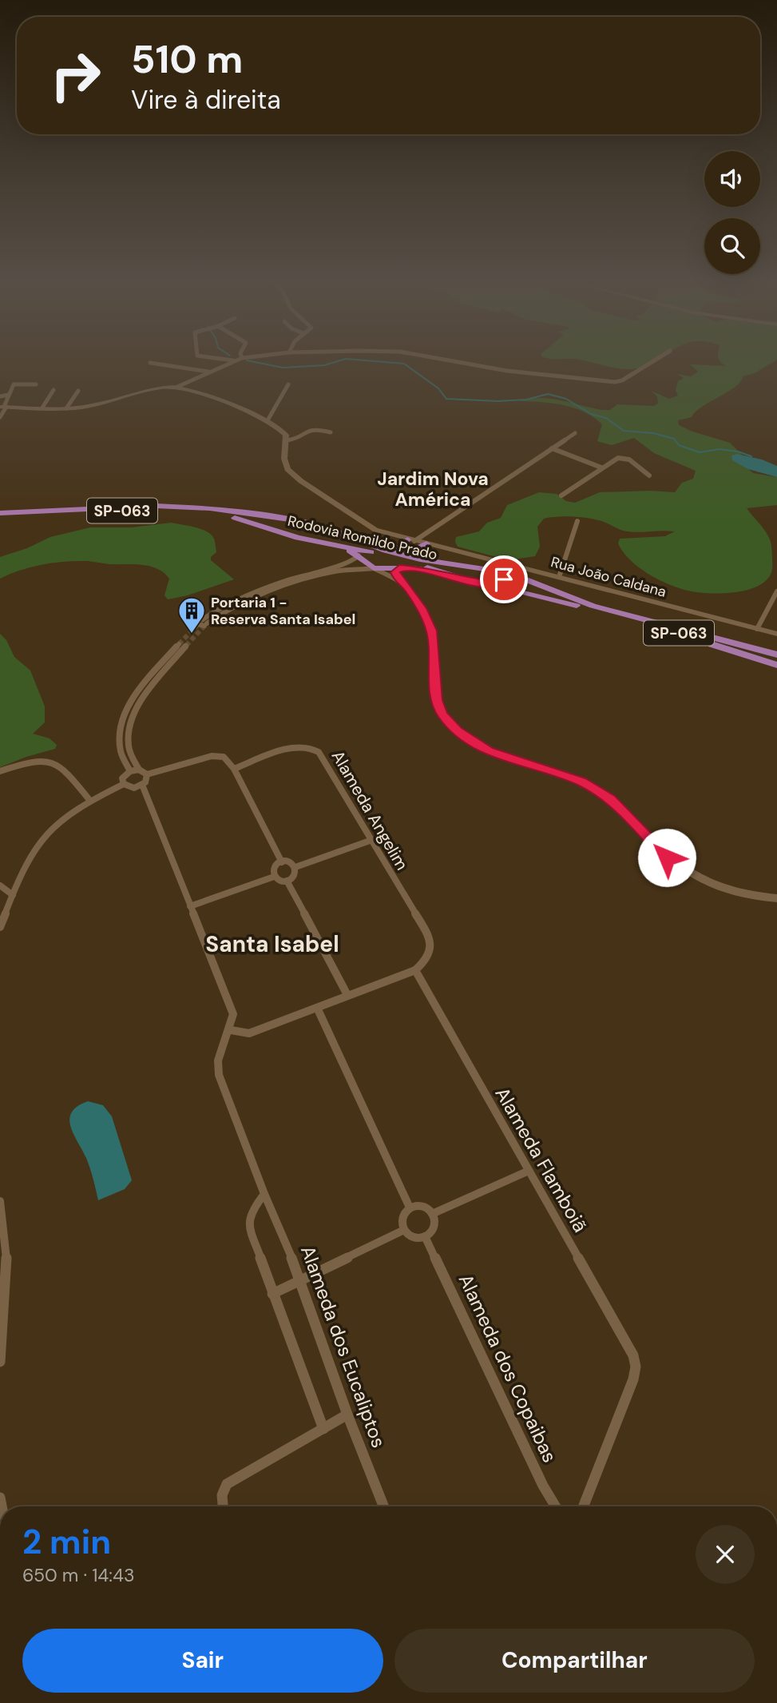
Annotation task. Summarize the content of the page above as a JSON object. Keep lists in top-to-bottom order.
{
  "streets": {
    "main road": ["SP-063", "Rodovia Romildo Prado"],
    "street": [
      "Rua João Caldana",
      "Alameda Angelim",
      "Alameda Flamboiã",
      "Alameda dos Eucaliptos",
      "Alameda dos Copaibas"
    ]
  },
  "crossings": [
    ["Alameda Angelim", "Alameda Flamboiã"]
  ],
  "districts": ["Jardim Nova América", "Santa Isabel"],
  "places": {
    "building": ["Portaria 1 - Reserva Santa Isabel"]
  },
  "page": {
    "turn": ["510 m", "Vire à direita"],
    "heading": ["2 min", "650 m · 14:43"],
    "buttons": ["Sair", "Compartilhar"]
  }
}
